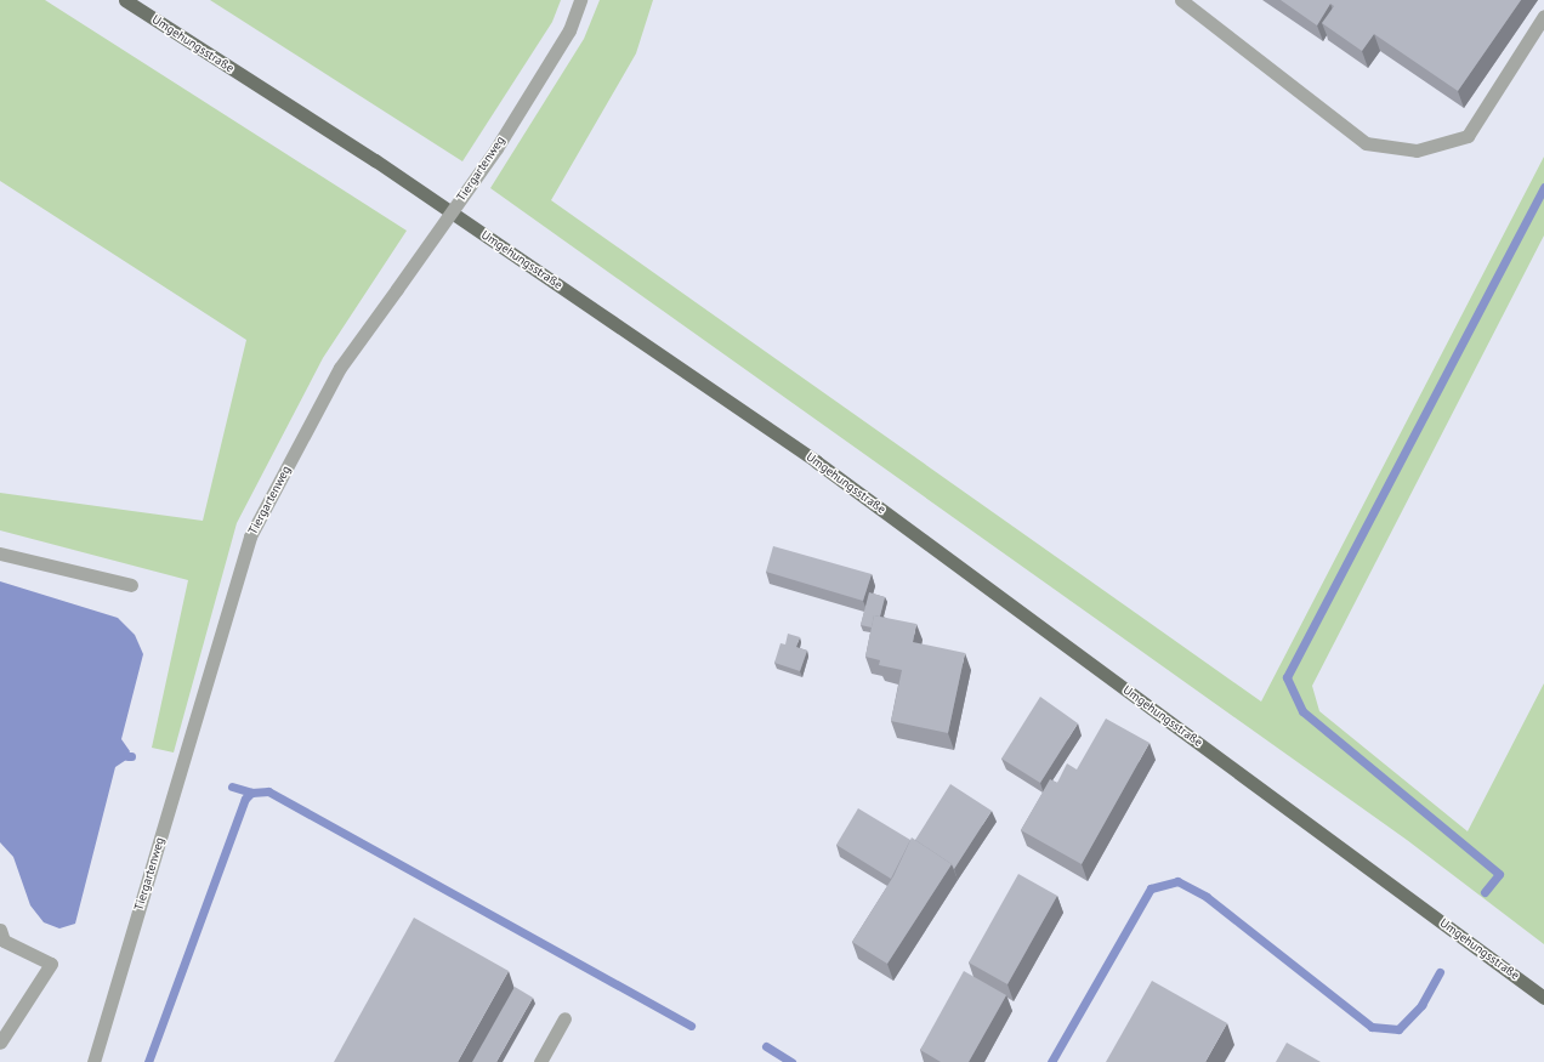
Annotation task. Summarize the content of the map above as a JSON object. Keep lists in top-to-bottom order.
{
  "streets": {
    "main road": ["Umgehungsstraße"],
    "street": ["Tiergartenweg"]
  }
}
